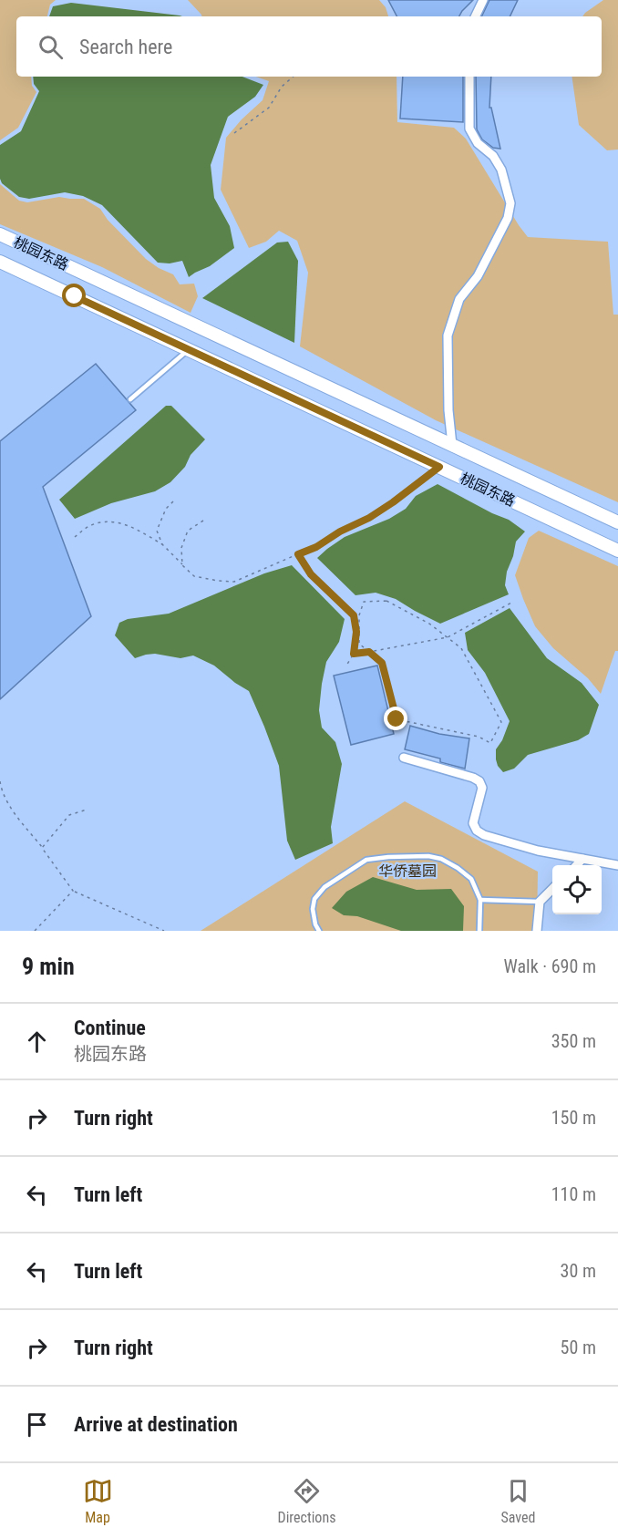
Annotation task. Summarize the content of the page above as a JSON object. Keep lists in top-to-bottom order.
{
  "streets": {
    "main road": ["桃园东路"]
  },
  "parks": ["华侨墓园"],
  "page": {
    "search": "Search here",
    "heading": ["9 min", "Walk · 690 m"],
    "list": [
      ["Continue", "桃园东路", "350 m"],
      ["Turn right", "150 m"],
      ["Turn left", "110 m"],
      ["Turn left", "30 m"],
      ["Turn right", "50 m"],
      "Arrive at destination"
    ],
    "nav": ["Map", "Directions", "Saved"]
  }
}
